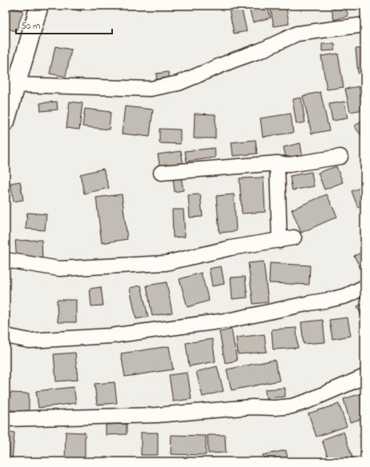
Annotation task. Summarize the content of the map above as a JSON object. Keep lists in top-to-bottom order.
{
  "scale_bar": "50 m"
}
